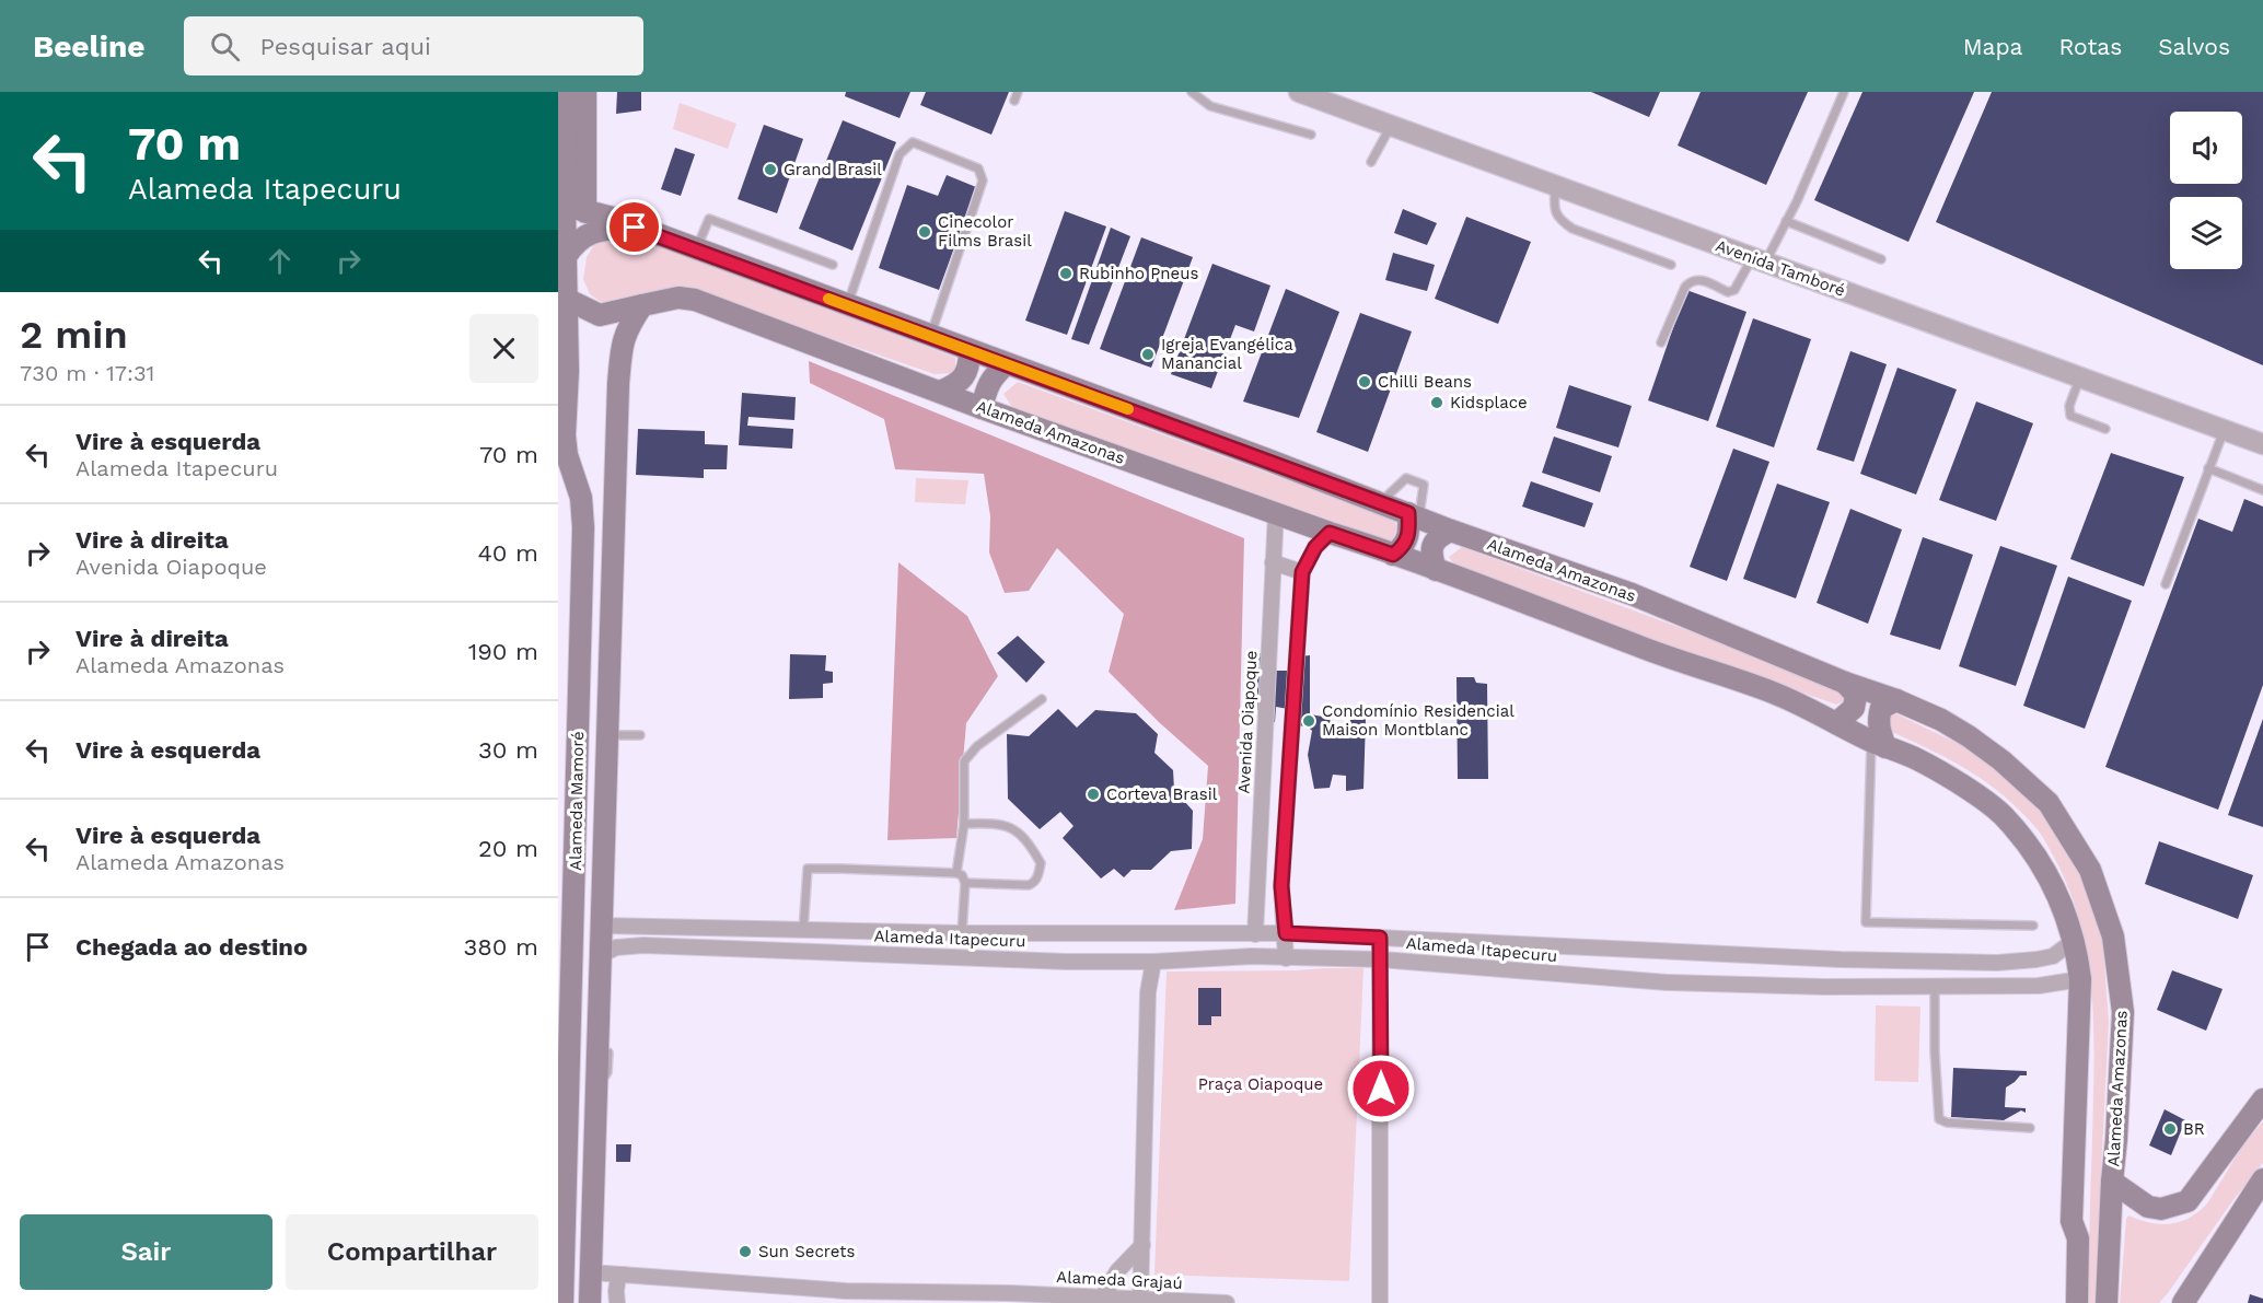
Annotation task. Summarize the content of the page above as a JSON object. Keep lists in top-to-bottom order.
{
  "streets": {
    "main road": ["Alameda Amazonas", "Alameda Mamoré"],
    "street": [
      "Avenida Tamboré",
      "Avenida Oiapoque",
      "Alameda Itapecuru",
      "Alameda Grajaú"
    ]
  },
  "crossings": [
    ["Alameda Amazonas", "Avenida Oiapoque"],
    ["Alameda Amazonas", "Alameda Mamoré"],
    ["Alameda Amazonas", "Alameda Itapecuru"],
    ["Avenida Oiapoque", "Alameda Itapecuru"],
    ["Alameda Mamoré", "Alameda Itapecuru"],
    ["Alameda Mamoré", "Alameda Grajaú"]
  ],
  "parks": ["Praça Oiapoque"],
  "places": [
    "Grand Brasil",
    "Cinecolor Films Brasil",
    "Rubinho Pneus",
    "Igreja Evangélica Manancial",
    "Chilli Beans",
    "Kidsplace",
    "Condomínio Residencial Maison Montblanc",
    "Corteva Brasil",
    "BR",
    "Sun Secrets"
  ],
  "page": {
    "header": "Beeline",
    "search": "Pesquisar aqui",
    "nav": ["Mapa", "Rotas", "Salvos"],
    "turn": ["70 m", "Alameda Itapecuru"],
    "heading": ["2 min", "730 m · 17:31"],
    "list": [
      {
        "name": "Vire à esquerda",
        "note": "Alameda Itapecuru",
        "value": "70 m"
      },
      {
        "name": "Vire à direita",
        "note": "Avenida Oiapoque",
        "value": "40 m"
      },
      {
        "name": "Vire à direita",
        "note": "Alameda Amazonas",
        "value": "190 m"
      },
      {
        "name": "Vire à esquerda",
        "value": "30 m"
      },
      {
        "name": "Vire à esquerda",
        "note": "Alameda Amazonas",
        "value": "20 m"
      },
      {
        "name": "Chegada ao destino",
        "value": "380 m"
      }
    ],
    "buttons": ["Sair", "Compartilhar"]
  }
}
